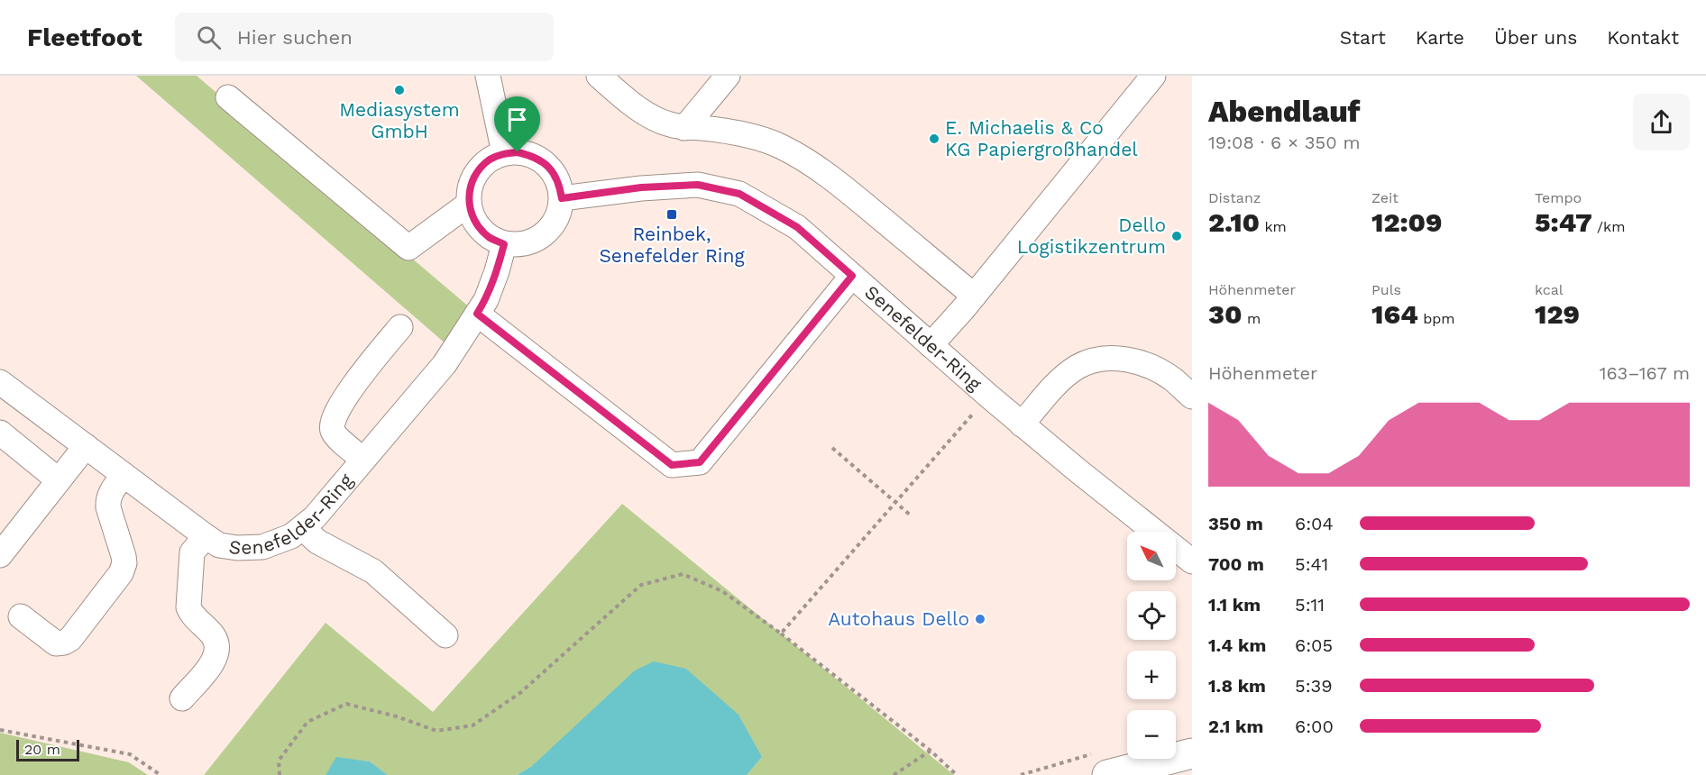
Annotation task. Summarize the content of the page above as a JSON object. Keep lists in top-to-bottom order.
{
  "streets": {
    "street": ["Senefelder-Ring"]
  },
  "places": {
    "other": [
      "Mediasystem GmbH",
      "E. Michaelis & Co KG Papiergroßhandel",
      "Dello Logistikzentrum",
      "Autohaus Dello"
    ],
    "transit": ["Reinbek, Senefelder Ring"]
  },
  "scale_bar": "20 m",
  "north": "top left",
  "page": {
    "header": "Fleetfoot",
    "search": "Hier suchen",
    "nav": [
      "Start",
      "Karte",
      "Über uns",
      "Kontakt"
    ],
    "heading": ["Abendlauf", "19:08 · 6 × 350 m"],
    "stats": [
      ["Distanz", "2.10 km"],
      ["Zeit", "12:09"],
      ["Tempo", "5:47 /km"],
      ["Höhenmeter", "30 m"],
      ["Puls", "164 bpm"],
      ["kcal", "129"]
    ],
    "chart": ["Höhenmeter", "163–167 m"],
    "list": [
      {
        "name": "350 m",
        "note": "6:04"
      },
      {
        "name": "700 m",
        "note": "5:41"
      },
      {
        "name": "1.1 km",
        "note": "5:11"
      },
      {
        "name": "1.4 km",
        "note": "6:05"
      },
      {
        "name": "1.8 km",
        "note": "5:39"
      },
      {
        "name": "2.1 km",
        "note": "6:00"
      }
    ],
    "map_buttons": ["+", "−"],
    "scale": "20 m"
  }
}
